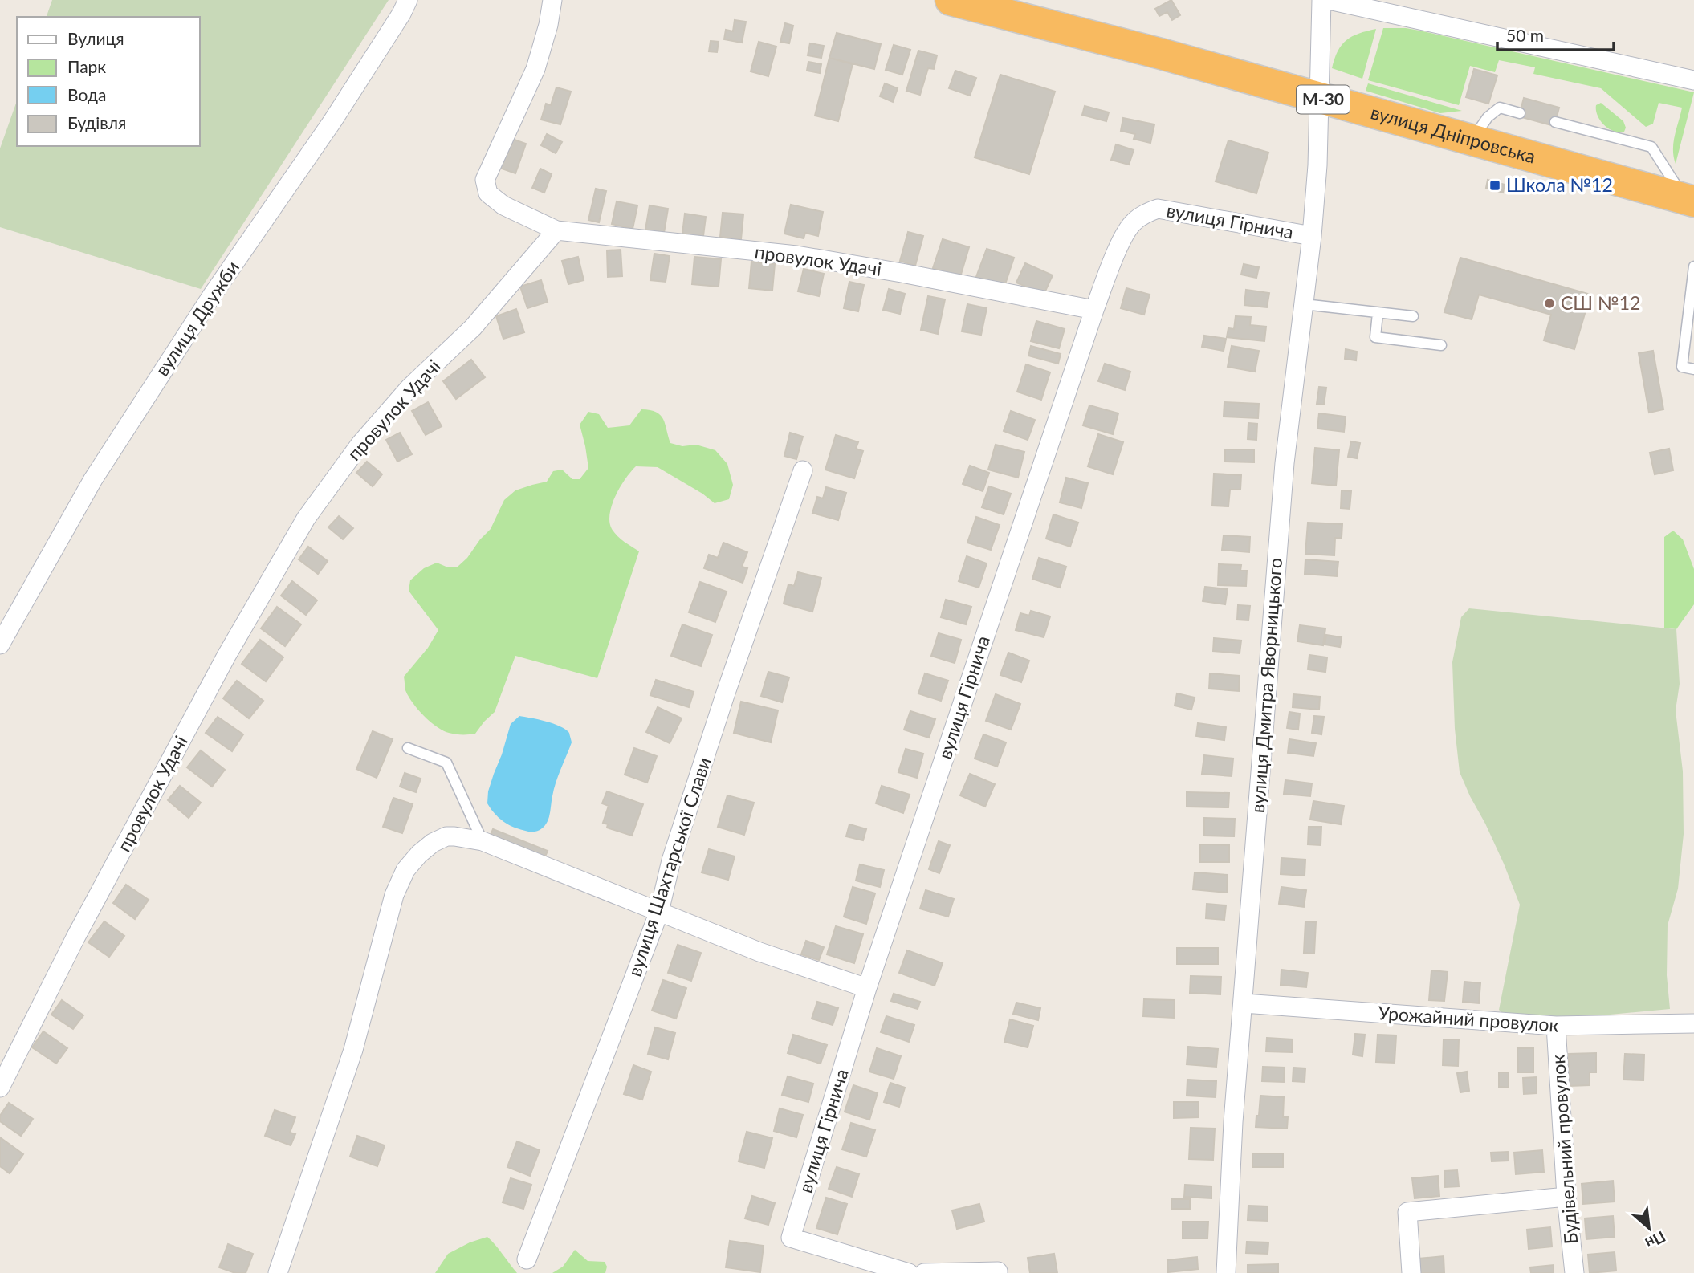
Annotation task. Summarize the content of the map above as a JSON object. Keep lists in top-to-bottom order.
{
  "streets": {
    "highway": ["М-30", "вулиця Дніпровська"],
    "street": [
      "вулиця Гірнича",
      "провулок Удачі",
      "вулиця Дружби",
      "вулиця Дмитра Яворницького",
      "вулиця Шахтарської Слави",
      "Урожайний провулок",
      "Будівельний провулок"
    ]
  },
  "crossings": [
    ["вулиця Дніпровська", "вулиця Дмитра Яворницького"],
    ["вулиця Гірнича", "провулок Удачі"],
    ["вулиця Гірнича", "вулиця Дмитра Яворницького"],
    ["вулиця Дмитра Яворницького", "Урожайний провулок"],
    ["Урожайний провулок", "Будівельний провулок"]
  ],
  "places": {
    "transit": ["Школа №12"],
    "other": ["СШ №12"]
  },
  "legend": [
    "Вулиця",
    "Парк",
    "Вода",
    "Будівля"
  ],
  "scale_bar": "50 m",
  "north": "bottom right"
}
